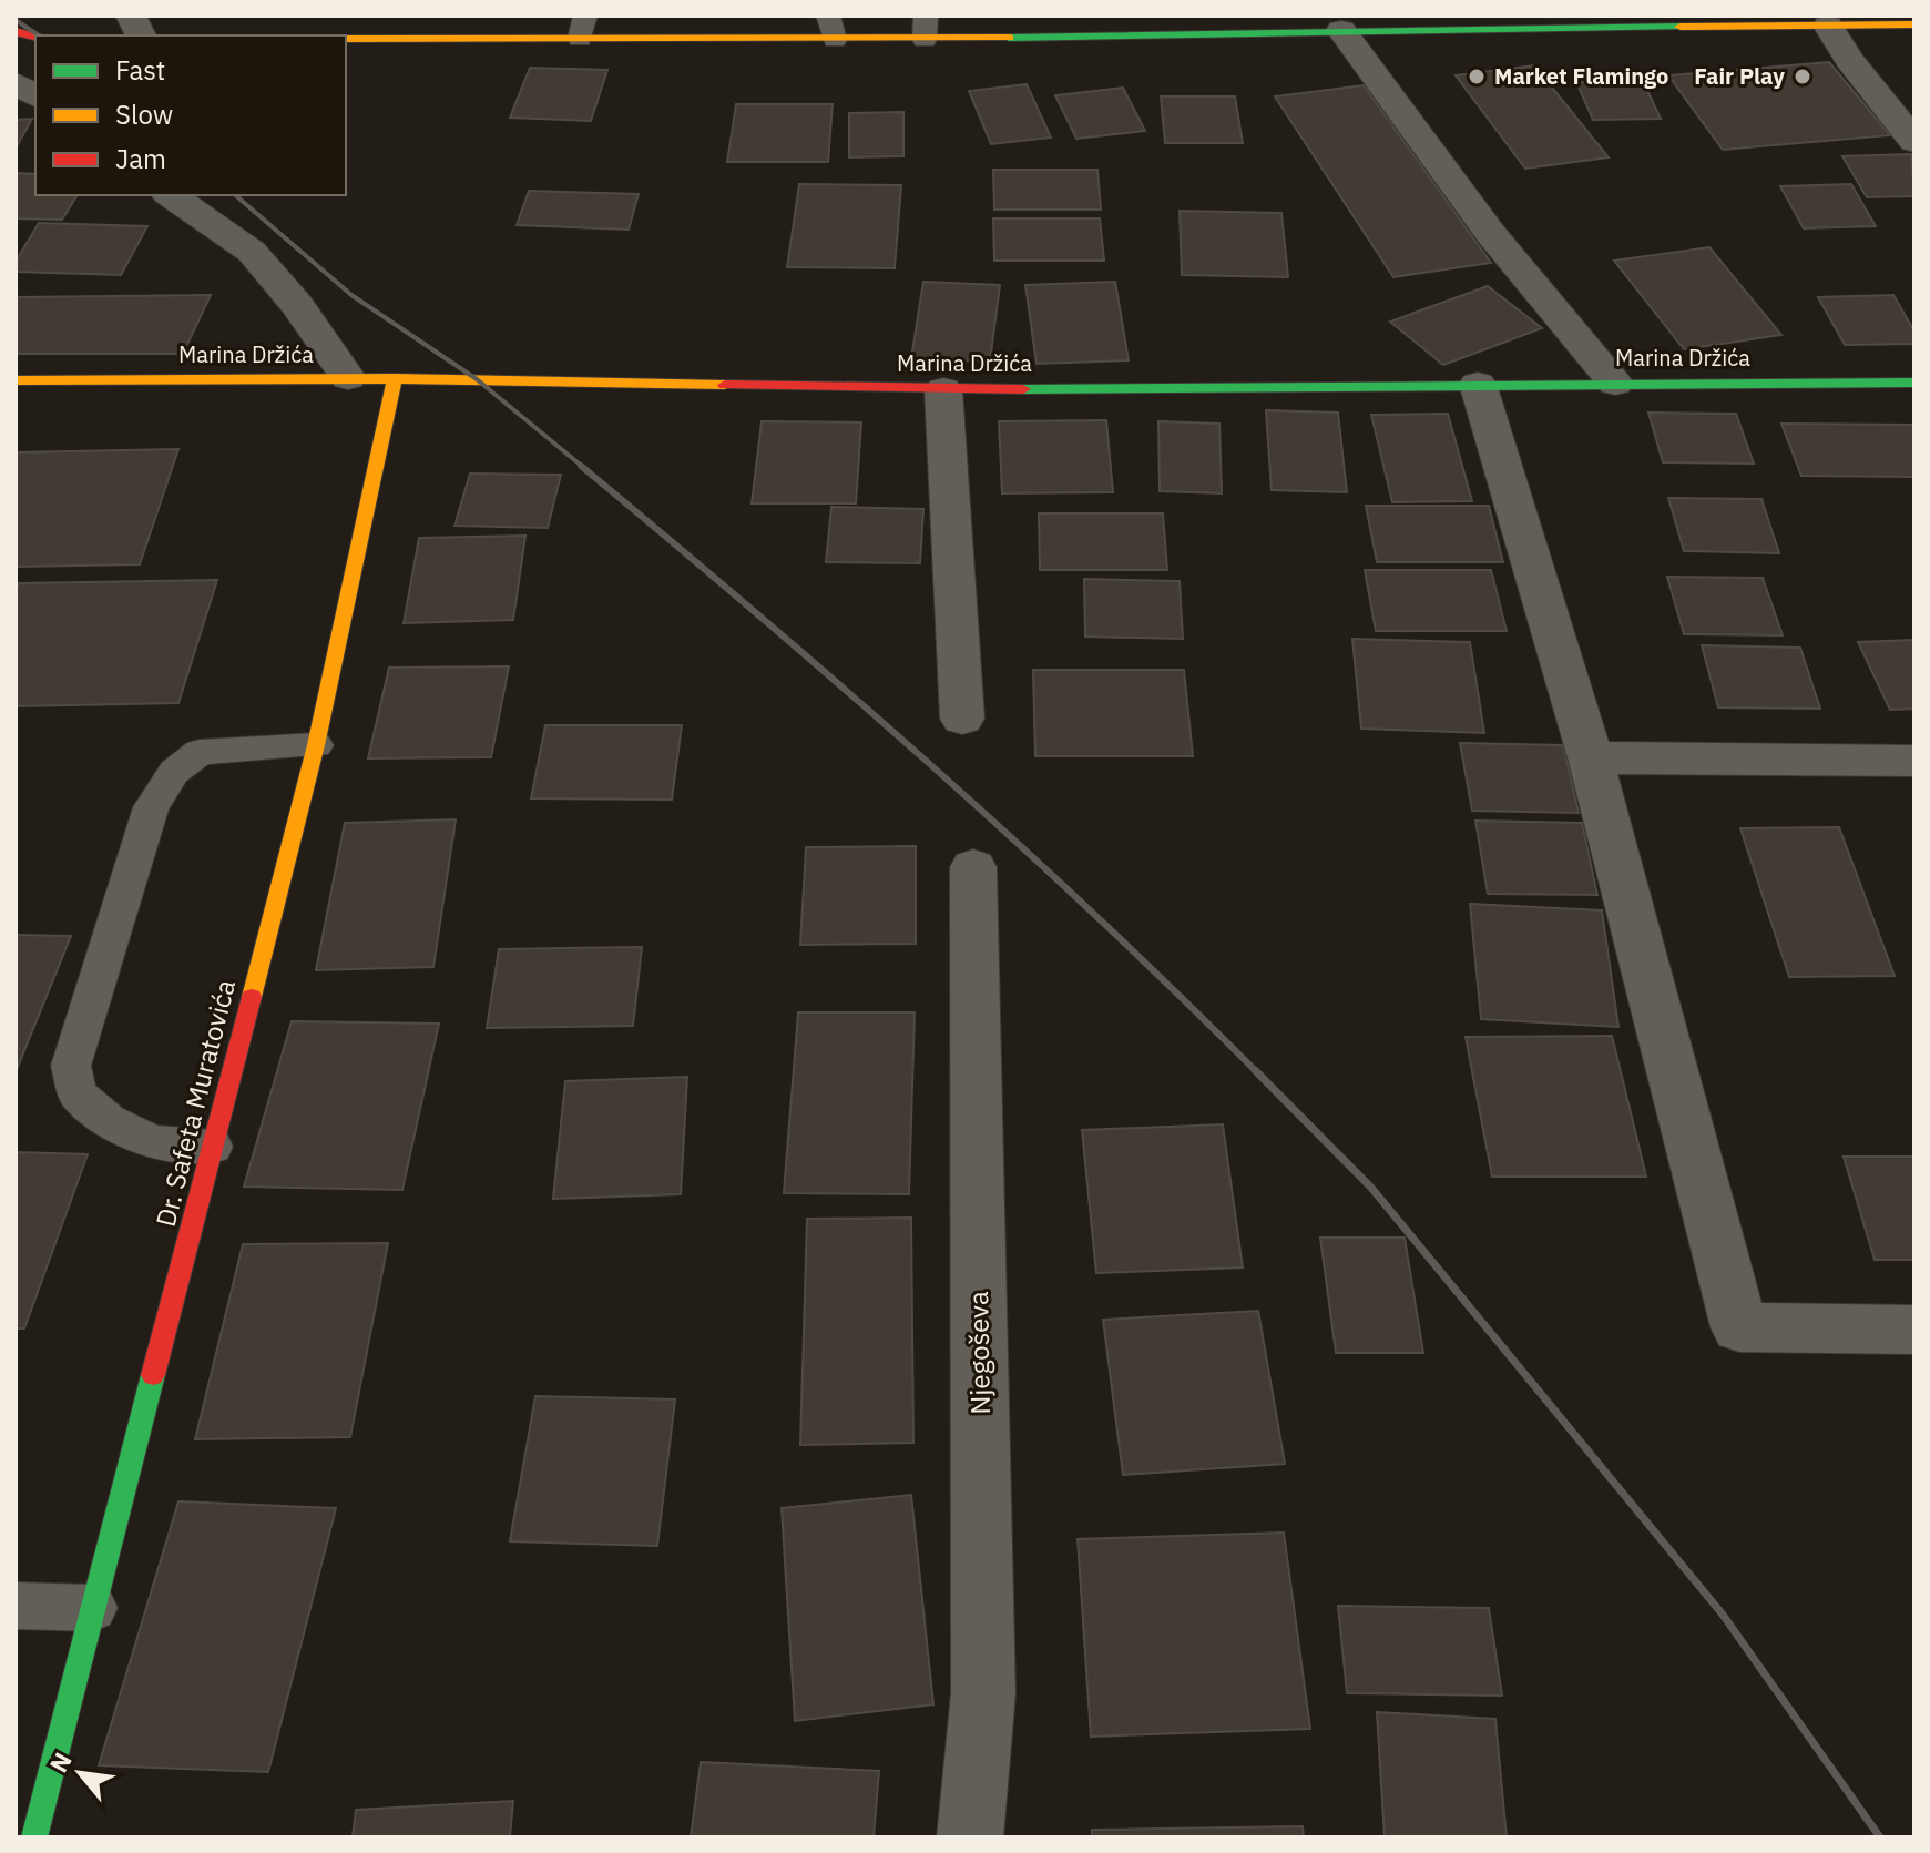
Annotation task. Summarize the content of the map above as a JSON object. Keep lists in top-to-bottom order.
{
  "streets": {
    "street": ["Marina Držića", "Dr. Safeta Muratovića", "Njegoševa"]
  },
  "crossings": [
    ["Marina Držića", "Dr. Safeta Muratovića"]
  ],
  "places": ["Market Flamingo", "Fair Play"],
  "legend": ["Fast", "Slow", "Jam"],
  "north": "top left"
}
